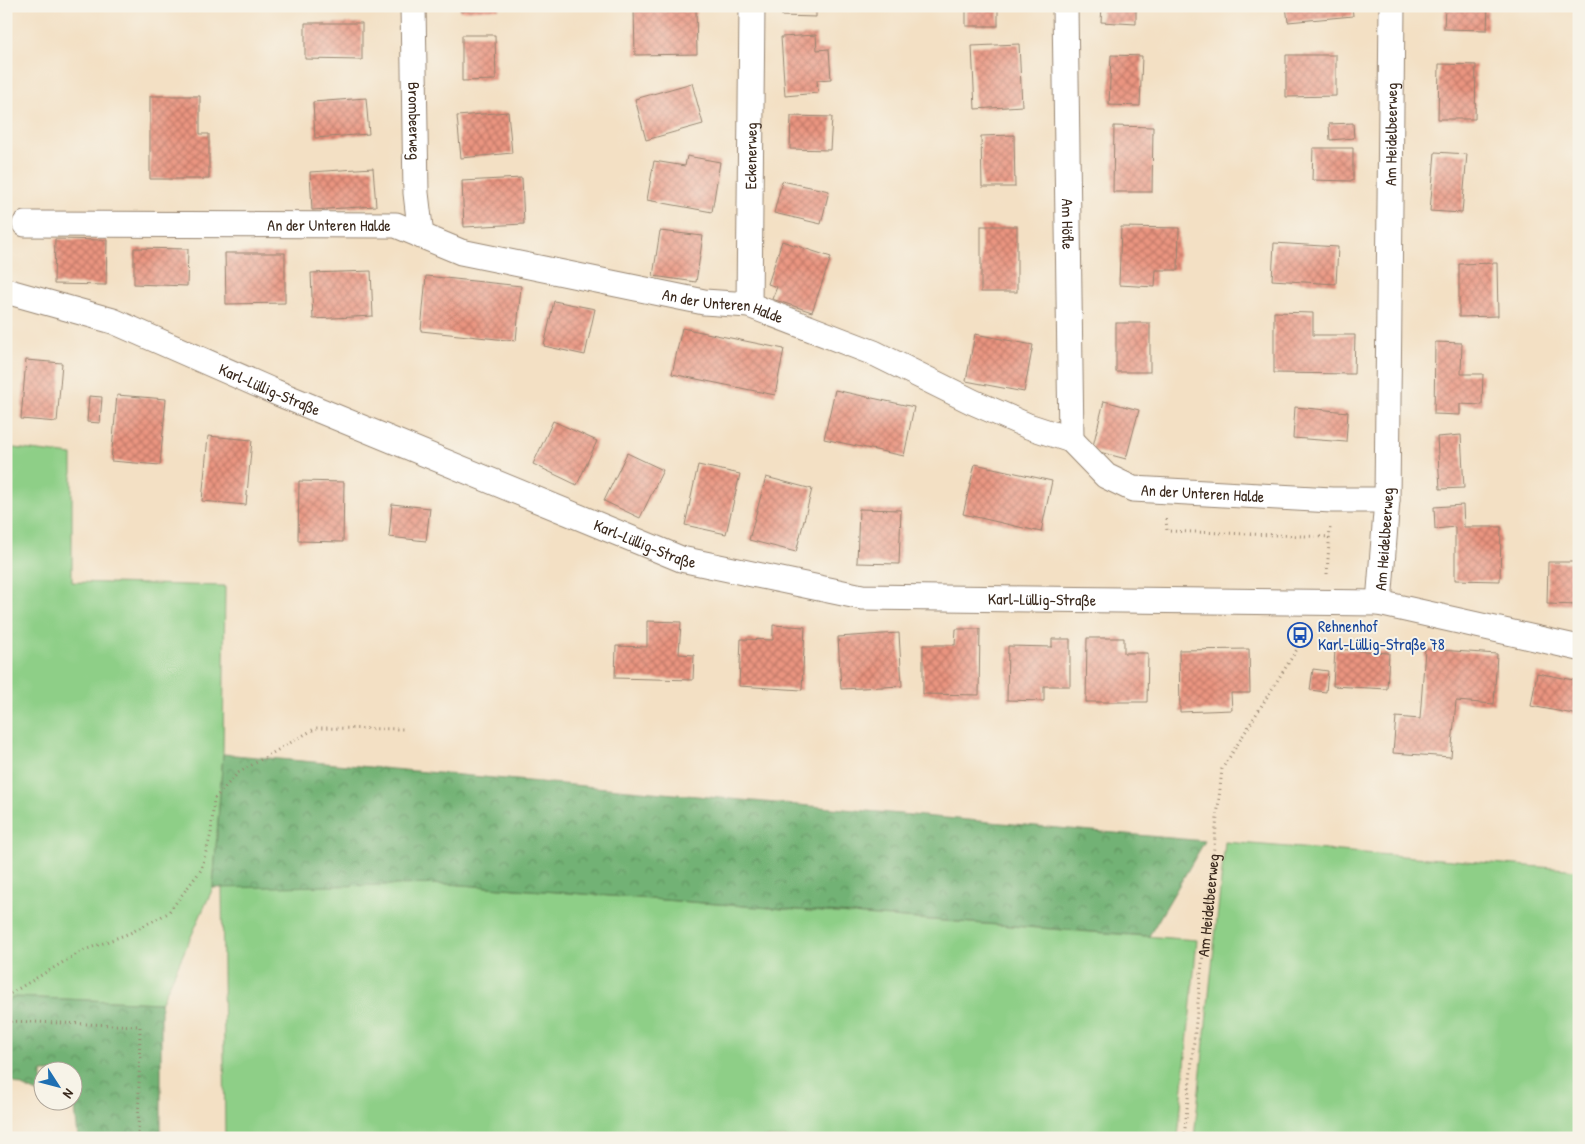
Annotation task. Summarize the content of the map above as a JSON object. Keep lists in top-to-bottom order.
{
  "streets": {
    "street": [
      "Brombeerweg",
      "Am Heidelbeerweg",
      "Eckenerweg",
      "Am Höfle",
      "An der Unteren Halde",
      "Karl-Lüllig-Straße"
    ]
  },
  "crossings": [
    ["Brombeerweg", "An der Unteren Halde"],
    ["Am Heidelbeerweg", "An der Unteren Halde"],
    ["Am Heidelbeerweg", "Karl-Lüllig-Straße"],
    ["Eckenerweg", "An der Unteren Halde"],
    ["Am Höfle", "An der Unteren Halde"]
  ],
  "places": {
    "bus stop": ["Rehnenhof Karl-Lüllig-Straße 78"]
  },
  "north": "bottom right"
}
